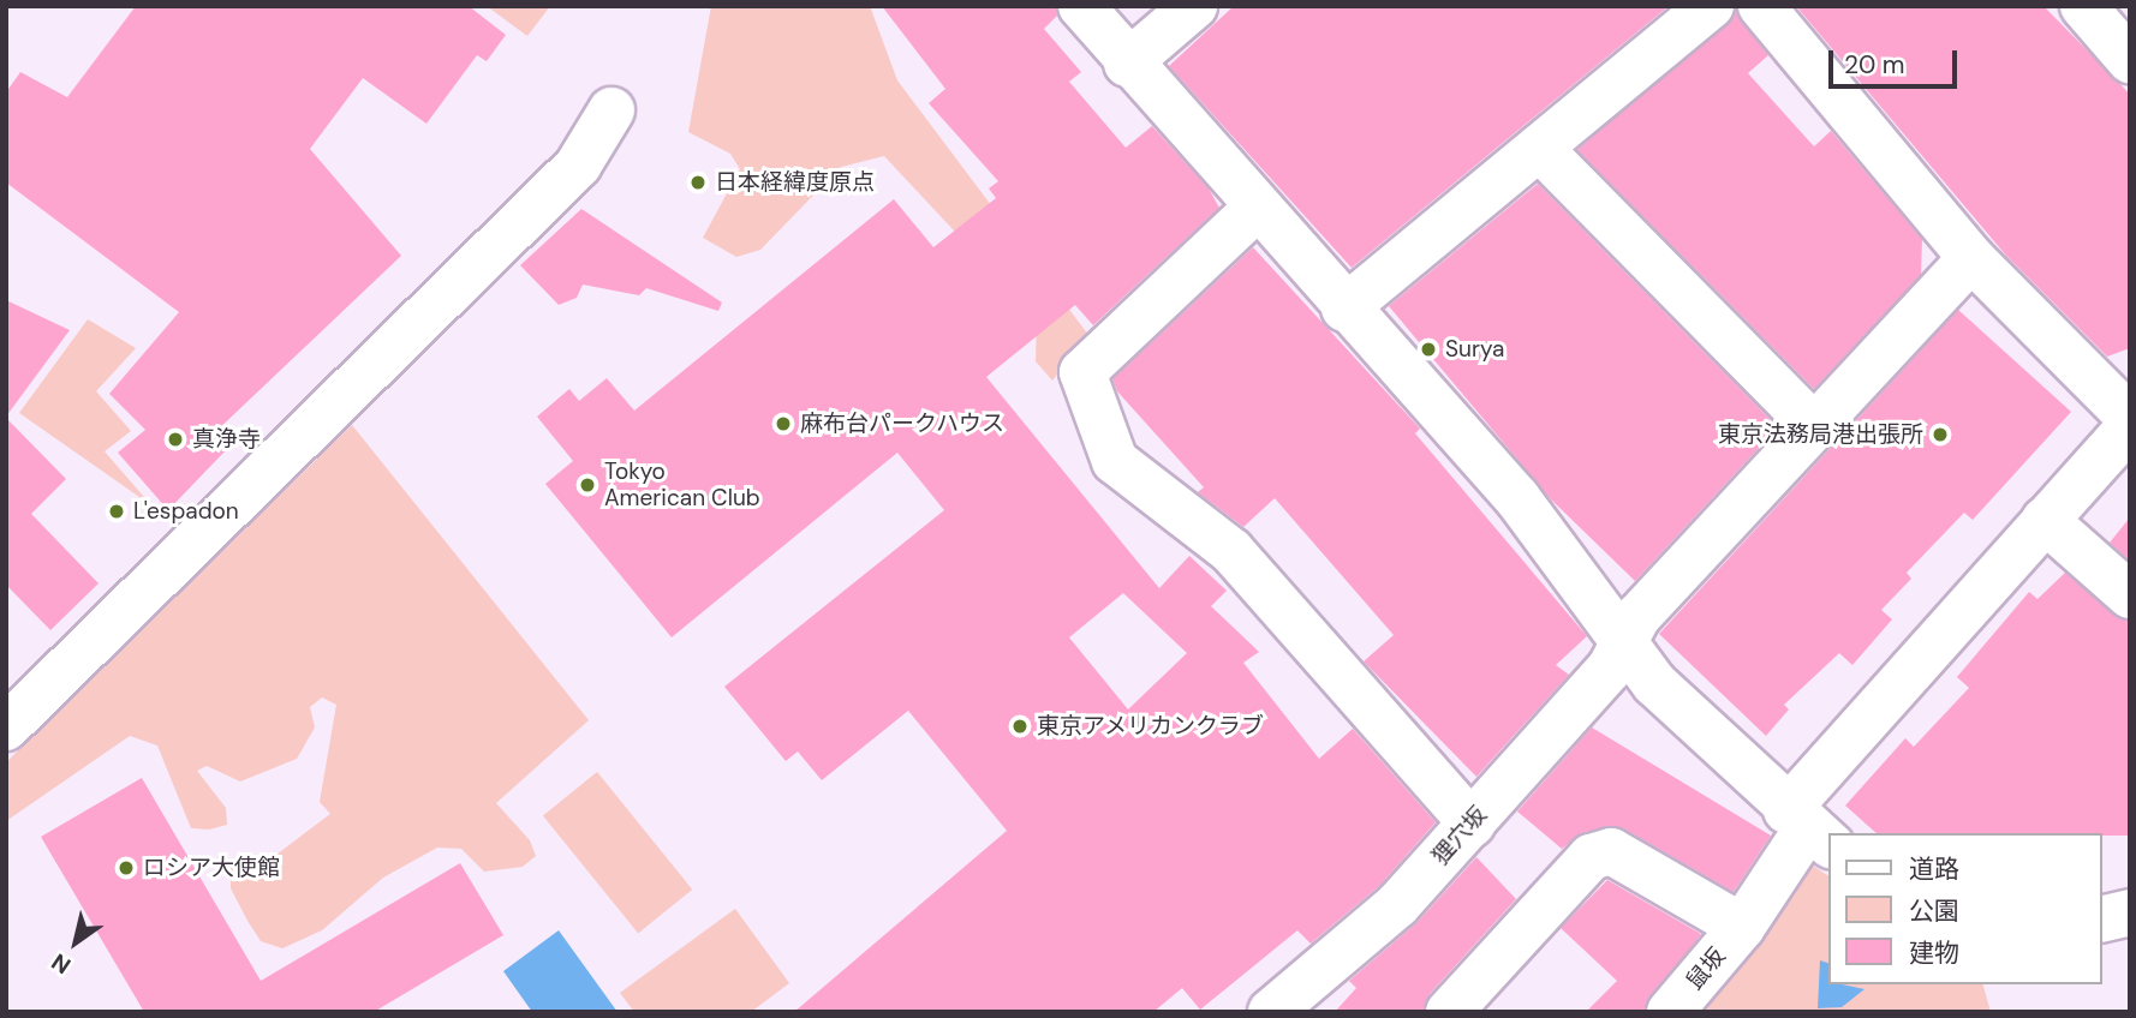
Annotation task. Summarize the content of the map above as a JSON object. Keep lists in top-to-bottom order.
{
  "streets": {
    "street": ["狸穴坂", "鼠坂"]
  },
  "places": [
    "日本経緯度原点",
    "Surya",
    "麻布台パークハウス",
    "東京法務局港出張所",
    "真浄寺",
    "Tokyo American Club",
    "L'espadon",
    "東京アメリカンクラブ",
    "ロシア大使館"
  ],
  "legend": ["道路", "公園", "建物"],
  "scale_bar": "20 m",
  "north": "bottom left"
}
